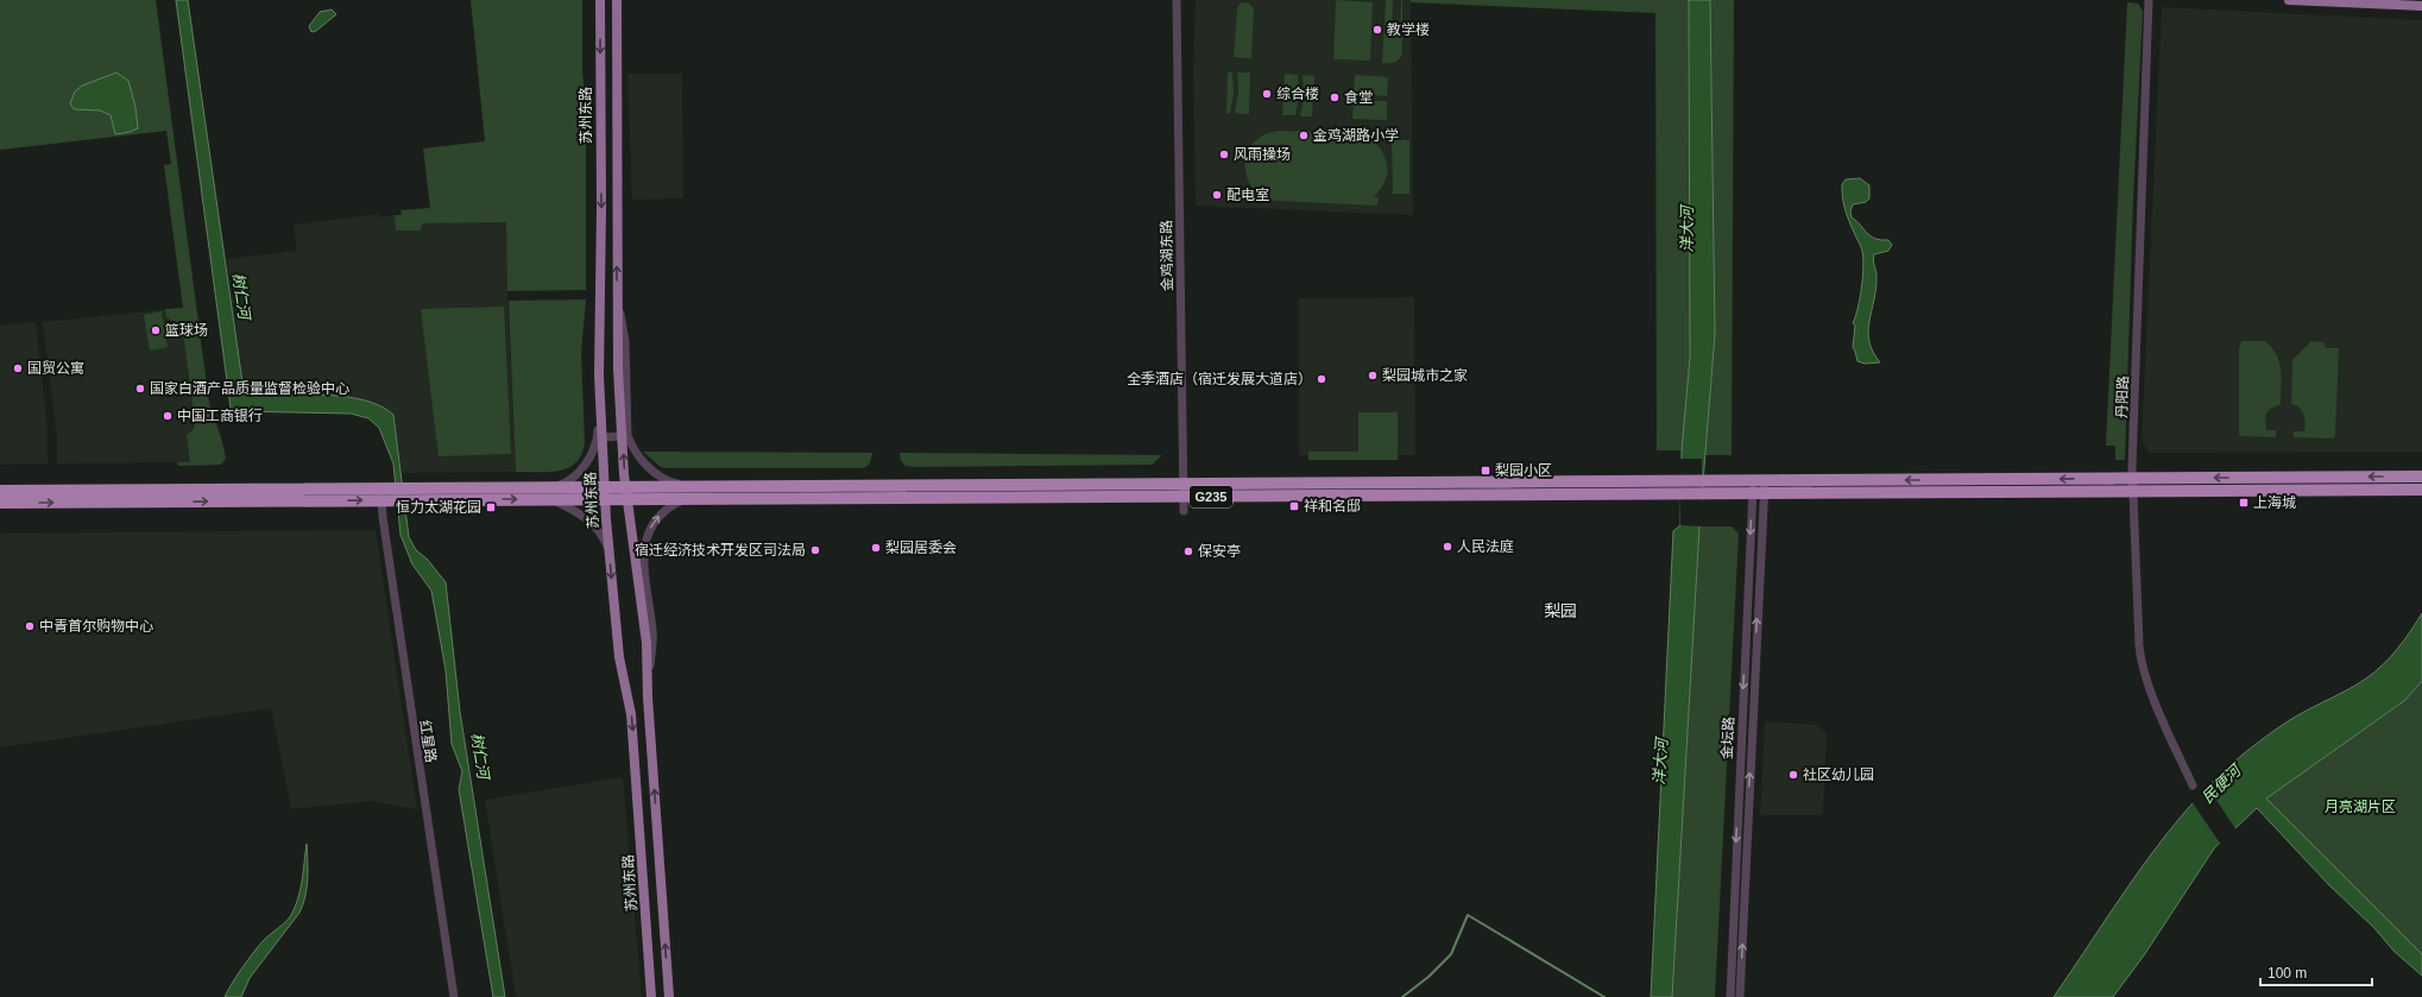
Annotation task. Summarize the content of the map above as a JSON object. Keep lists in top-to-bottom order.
{
  "streets": {
    "highway": ["G235"],
    "main road": ["苏州东路"],
    "street": [
      "金鸡湖东路",
      "丹阳路",
      "金坛路",
      "红星路"
    ]
  },
  "crossings": [
    ["苏州东路", "G235"],
    ["金鸡湖东路", "G235"],
    ["丹阳路", "G235"],
    ["G235", "金坛路"],
    ["G235", "红星路"]
  ],
  "districts": ["梨园"],
  "water": ["洋大河", "树仁河", "民便河"],
  "parks": ["月亮湖片区"],
  "places": {
    "other": [
      "教学楼",
      "综合楼",
      "食堂",
      "金鸡湖路小学",
      "风雨操场",
      "配电室",
      "篮球场",
      "国贸公寓",
      "梨园城市之家",
      "全季酒店（宿迁发展大道店）",
      "国家白酒产品质量监督检验中心",
      "中国工商银行",
      "人民法庭",
      "梨园居委会",
      "宿迁经济技术开发区司法局",
      "保安亭",
      "中青首尔购物中心",
      "社区幼儿园"
    ],
    "transit": [
      "梨园小区",
      "上海城",
      "祥和名邸",
      "恒力太湖花园"
    ]
  },
  "scale_bar": "100 m"
}
